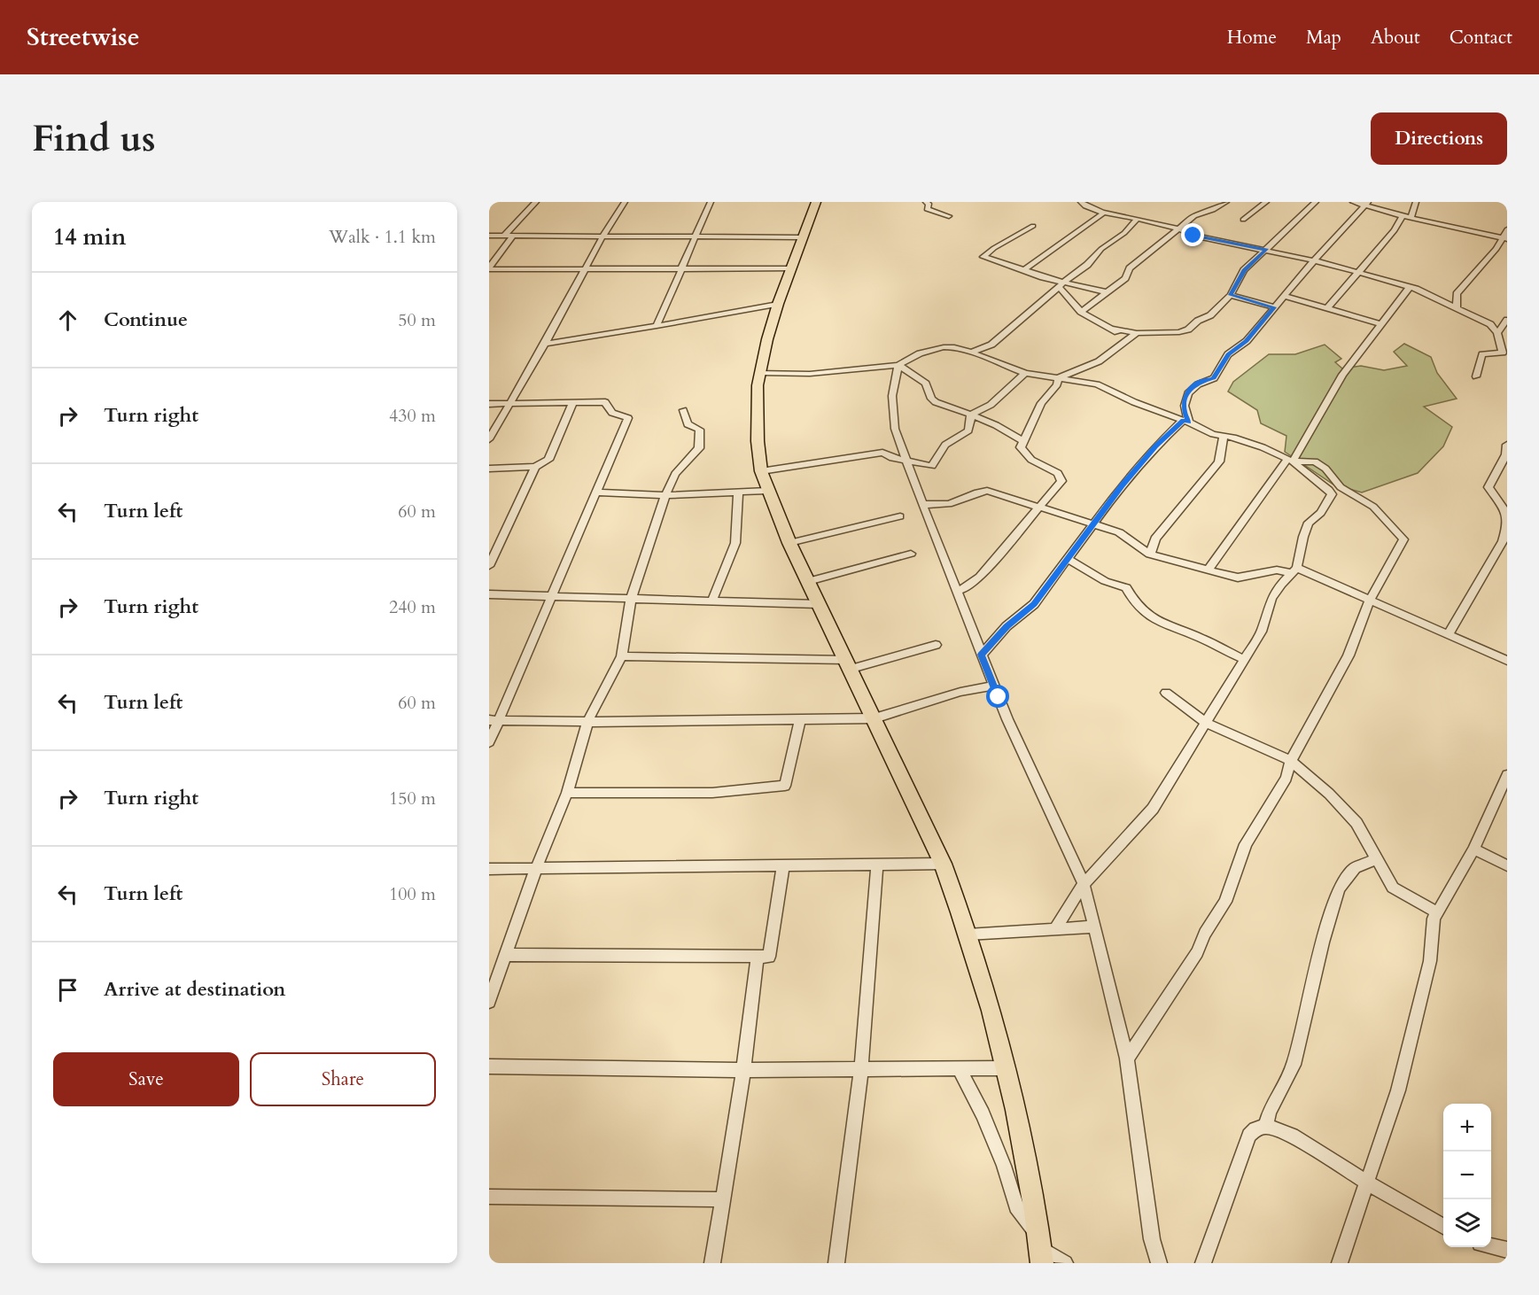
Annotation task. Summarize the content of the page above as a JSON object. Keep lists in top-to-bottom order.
{
  "page": {
    "header": "Streetwise",
    "nav": [
      "Home",
      "Map",
      "About",
      "Contact"
    ],
    "buttons": [
      "Directions",
      ["Save", "Share"]
    ],
    "title": "Find us",
    "heading": ["14 min", "Walk · 1.1 km"],
    "list": [
      ["Continue", "50 m"],
      ["Turn right", "430 m"],
      ["Turn left", "60 m"],
      ["Turn right", "240 m"],
      ["Turn left", "60 m"],
      ["Turn right", "150 m"],
      ["Turn left", "100 m"],
      "Arrive at destination"
    ],
    "map_buttons": ["+", "−"]
  }
}
